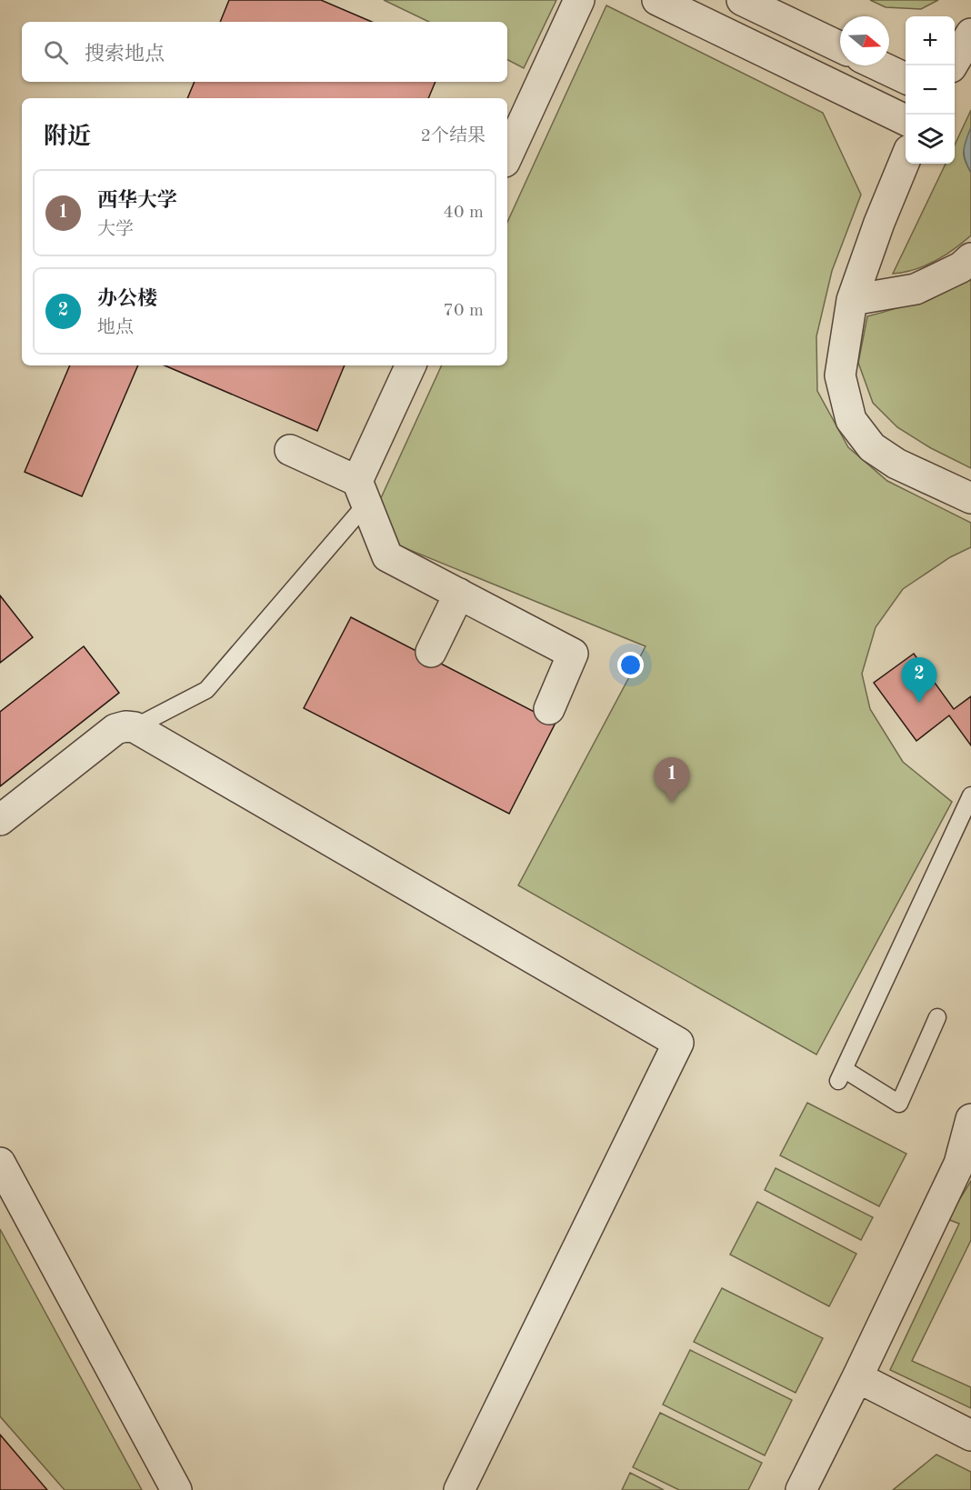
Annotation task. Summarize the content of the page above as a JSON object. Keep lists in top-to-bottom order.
{
  "north": "right",
  "page": {
    "map_buttons": ["+", "−"],
    "search": "搜索地点",
    "heading": ["附近", "2个结果"],
    "list": [
      {
        "mark": "1",
        "name": "西华大学",
        "note": "大学",
        "value": "40 m"
      },
      {
        "mark": "2",
        "name": "办公楼",
        "note": "地点",
        "value": "70 m"
      }
    ],
    "pins": ["2", "1"]
  }
}
